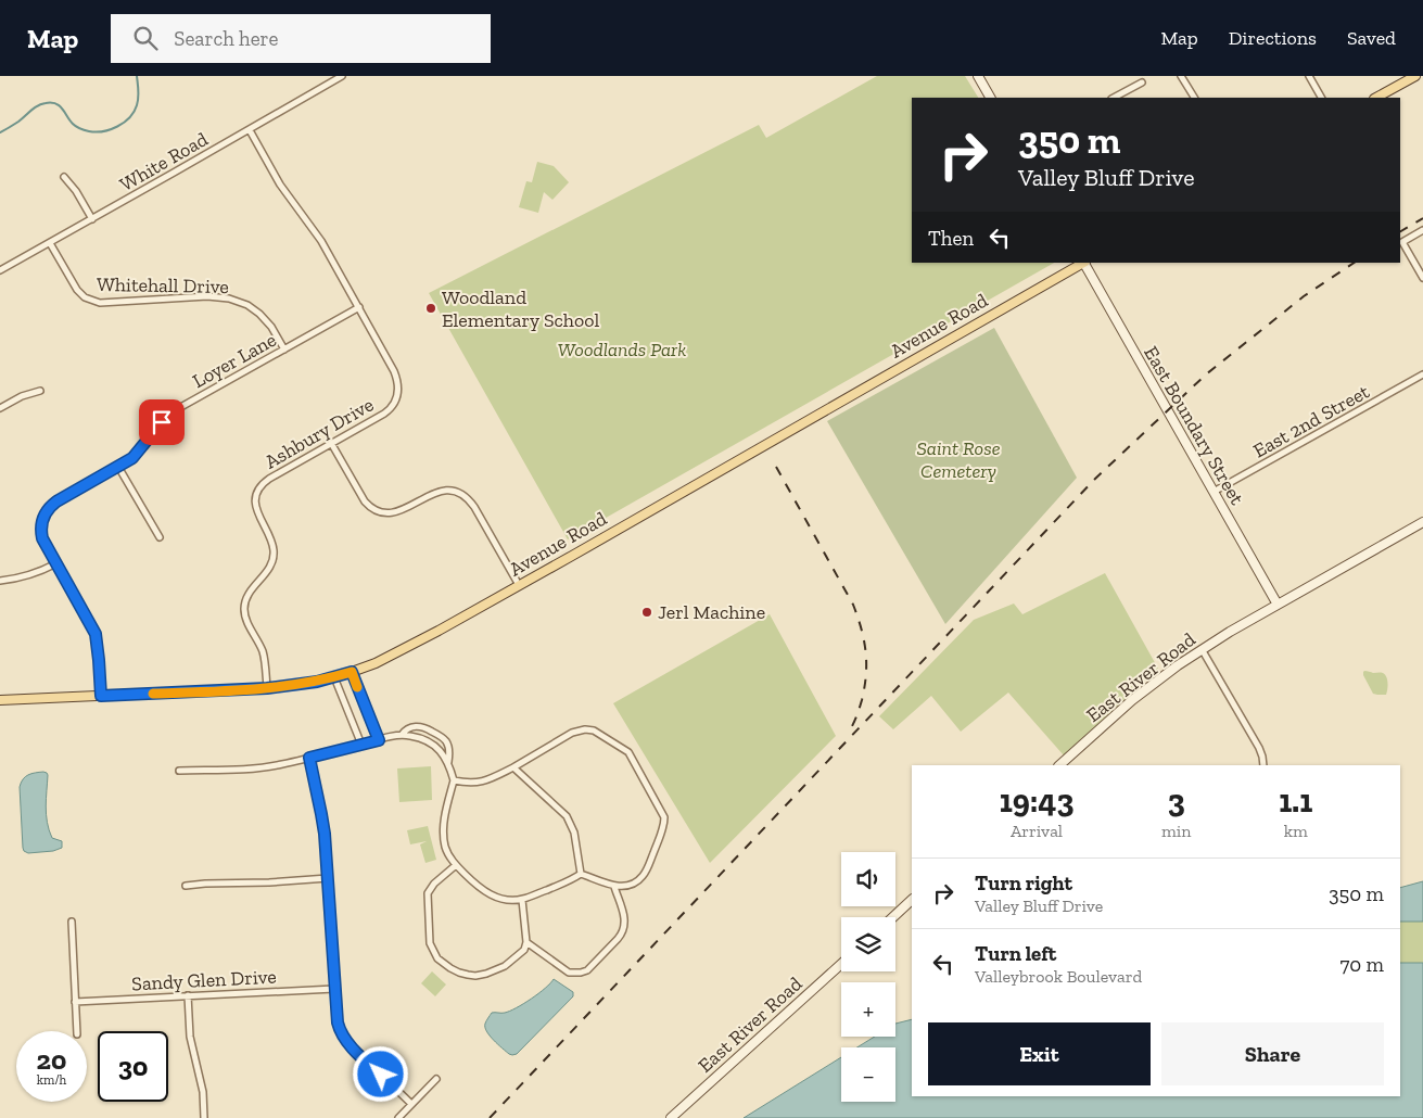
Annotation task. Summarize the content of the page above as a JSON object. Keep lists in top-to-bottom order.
{
  "streets": {
    "main road": ["Avenue Road", "East Boundary Street", "East River Road"],
    "street": [
      "White Road",
      "Whitehall Drive",
      "Loyer Lane",
      "East 2nd Street",
      "Ashbury Drive",
      "Sandy Glen Drive"
    ]
  },
  "crossings": [
    ["White Road", "Whitehall Drive"],
    ["White Road", "Ashbury Drive"],
    ["Whitehall Drive", "Loyer Lane"],
    ["Avenue Road", "Loyer Lane"],
    ["Avenue Road", "East Boundary Street"],
    ["Avenue Road", "Ashbury Drive"],
    ["Loyer Lane", "Ashbury Drive"],
    ["East 2nd Street", "East Boundary Street"],
    ["East Boundary Street", "East River Road"]
  ],
  "parks": ["Woodlands Park", "Saint Rose Cemetery"],
  "places": ["Woodland Elementary School", "Jerl Machine"],
  "page": {
    "header": "Map",
    "search": "Search here",
    "nav": ["Map", "Directions", "Saved"],
    "turn": ["350 m", "Valley Bluff Drive"],
    "then": "Then",
    "eta": [
      "19:43",
      "Arrival",
      "3",
      "min",
      "1.1",
      "km"
    ],
    "map_buttons": ["+", "−"],
    "list": [
      {
        "name": "Turn right",
        "note": "Valley Bluff Drive",
        "value": "350 m"
      },
      {
        "name": "Turn left",
        "note": "Valleybrook Boulevard",
        "value": "70 m"
      }
    ],
    "buttons": ["Exit", "Share"],
    "speed": "20 km/h",
    "limit": "30"
  }
}
